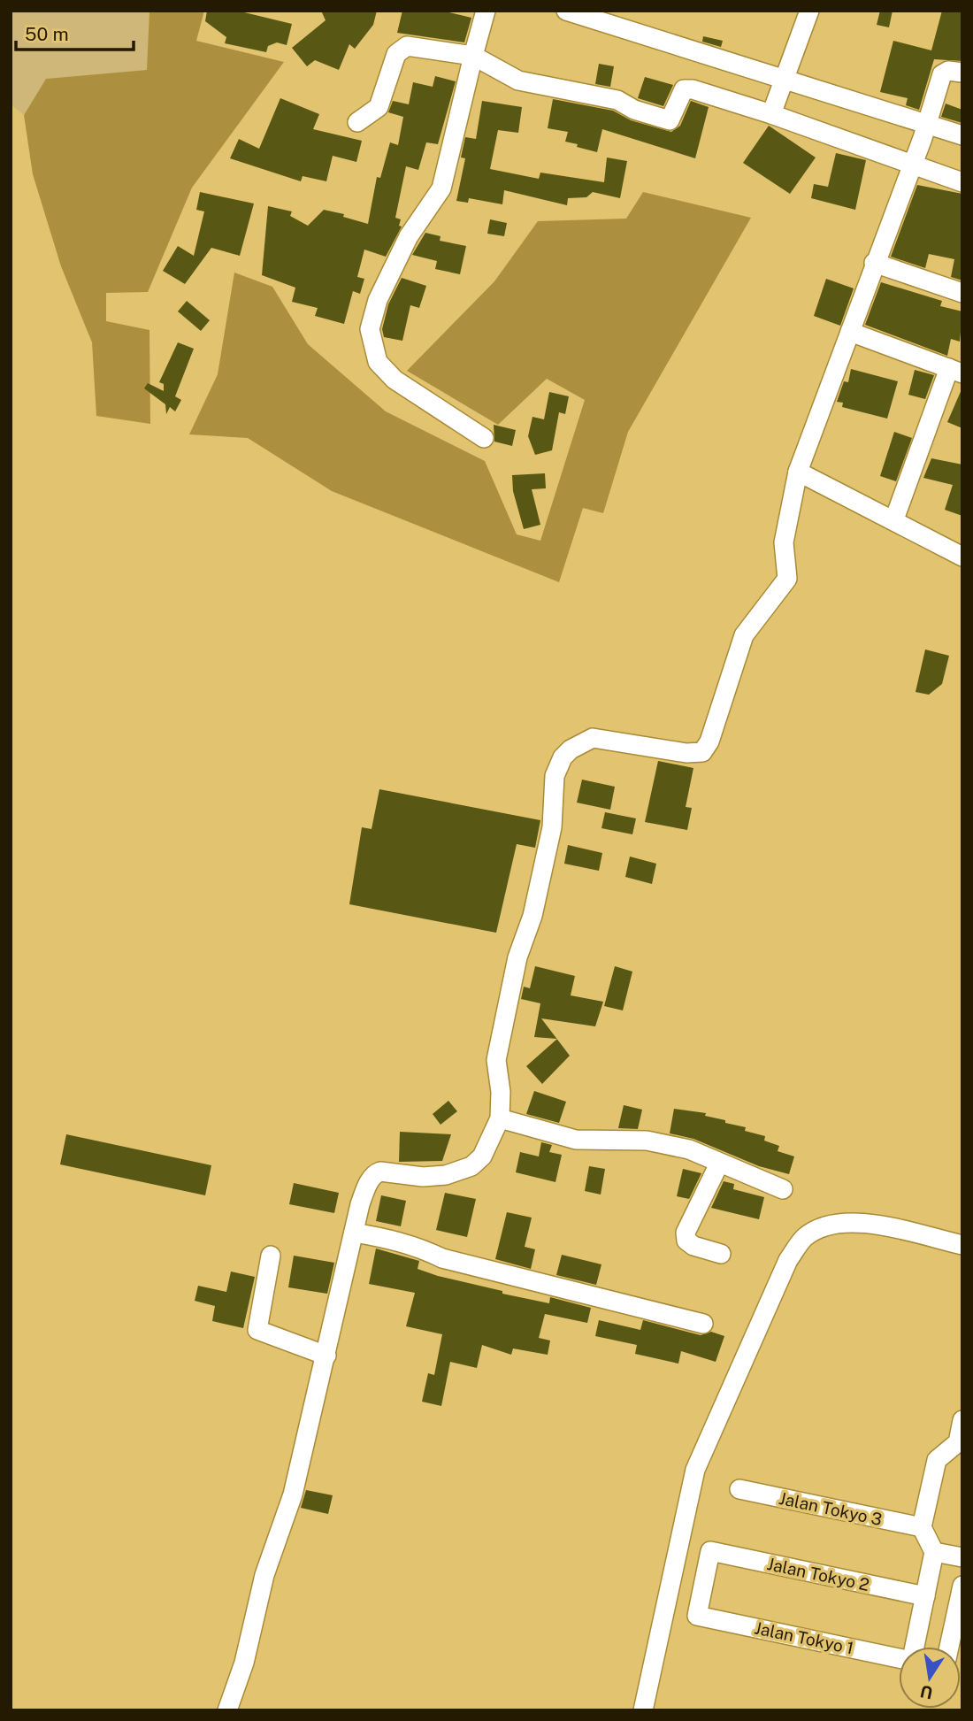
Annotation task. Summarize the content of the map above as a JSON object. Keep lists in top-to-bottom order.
{
  "streets": {
    "street": ["Jalan Tokyo 3", "Jalan Tokyo 2", "Jalan Tokyo 1"]
  },
  "crossings": [
    ["Jalan Tokyo 2", "Jalan Tokyo 1"]
  ],
  "scale_bar": "50 m",
  "north": "bottom"
}
